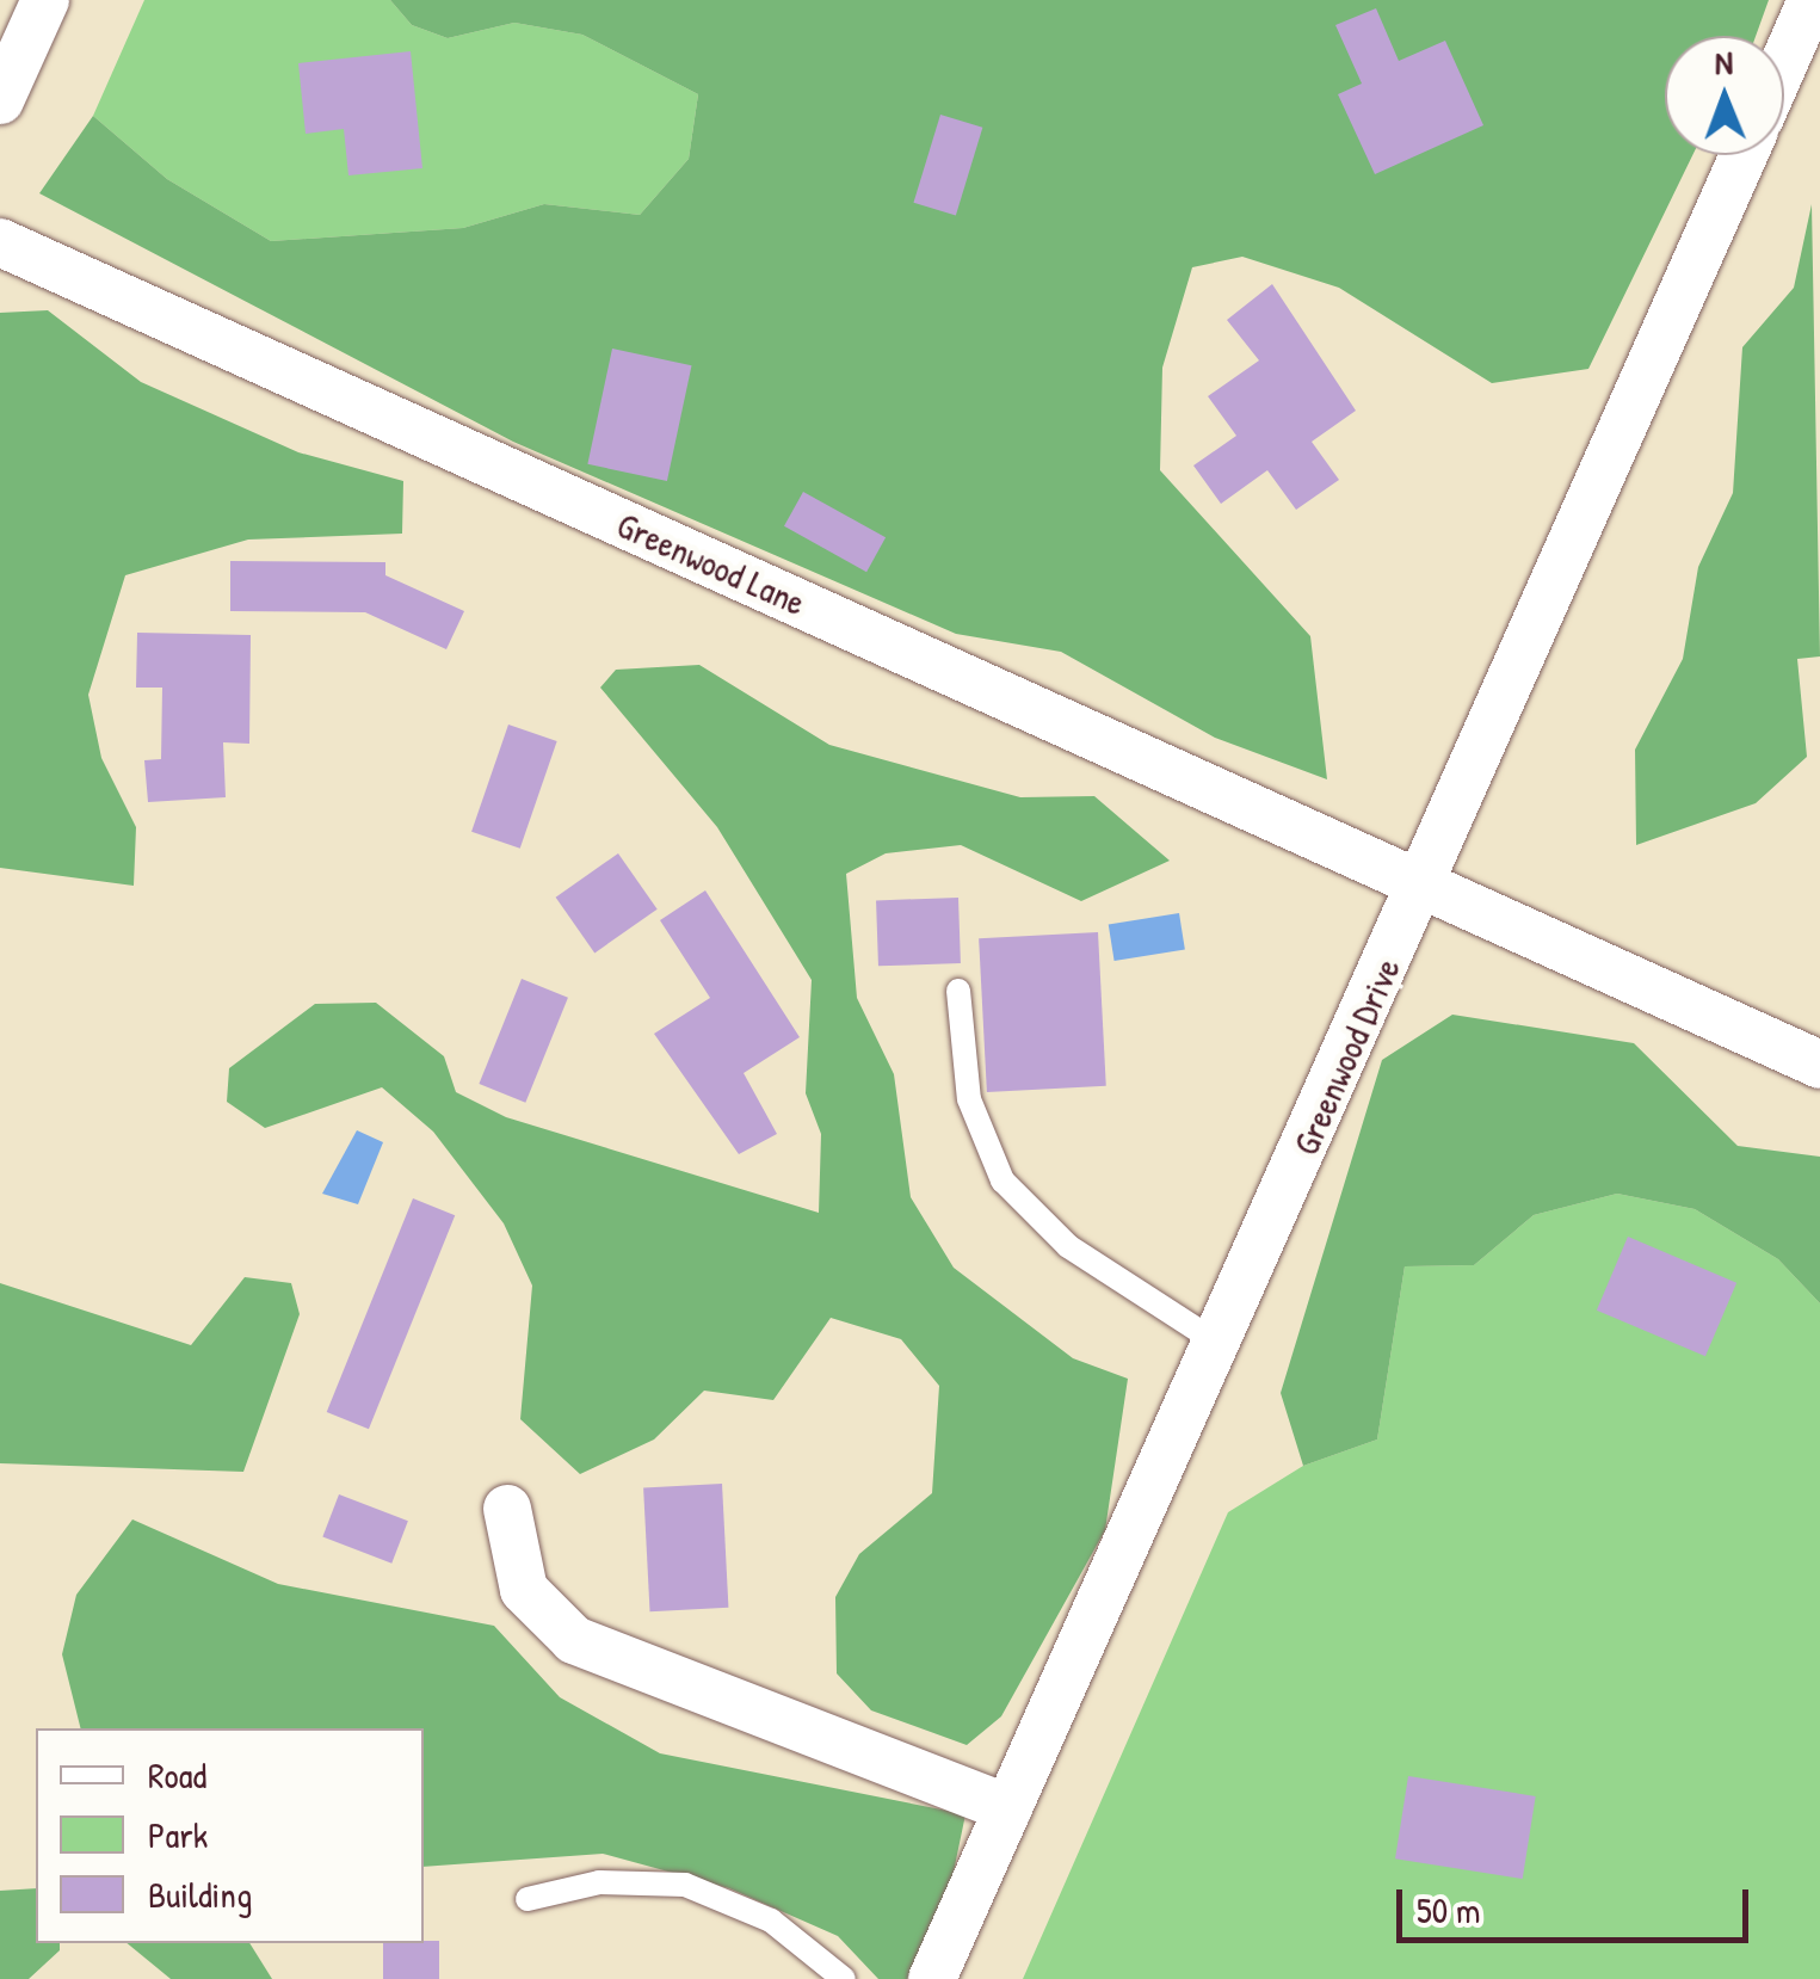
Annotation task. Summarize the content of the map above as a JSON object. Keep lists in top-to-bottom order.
{
  "streets": {
    "street": ["Greenwood Lane", "Greenwood Drive"]
  },
  "crossings": [
    ["Greenwood Lane", "Greenwood Drive"]
  ],
  "legend": ["Road", "Park", "Building"],
  "scale_bar": "50 m",
  "north": "top"
}
